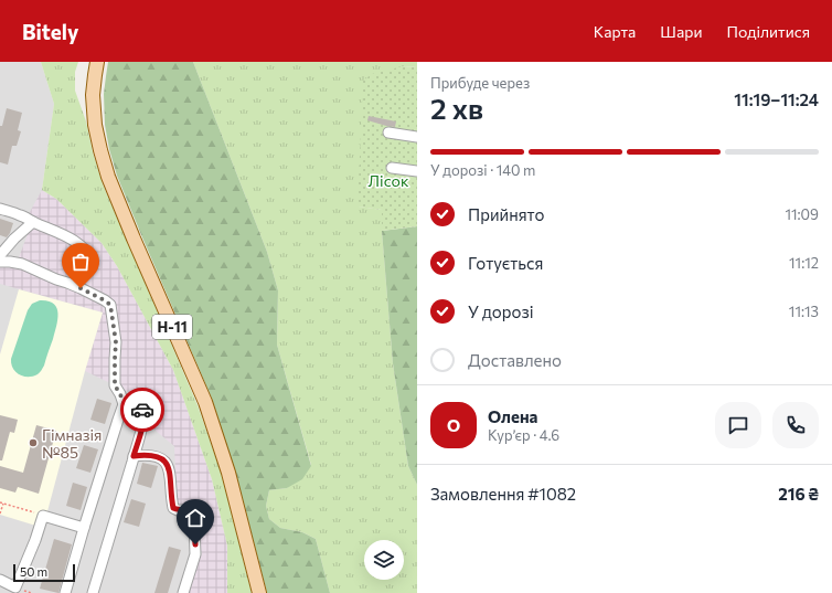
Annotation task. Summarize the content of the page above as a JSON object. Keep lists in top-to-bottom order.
{
  "streets": {
    "main road": ["Н-11"]
  },
  "parks": ["Лісок"],
  "places": ["Гімназія №85"],
  "scale_bar": "50 m",
  "page": {
    "header": "Bitely",
    "nav": ["Карта", "Шари", "Поділитися"],
    "heading": ["2 хв", "Прибуде через", "11:19–11:24"],
    "panel": [
      "Олена",
      "Кур’єр · 4.6",
      "Замовлення #1082",
      "216 ₴"
    ],
    "bar": "У дорозі · 140 m",
    "list": [
      ["Прийнято", "11:09"],
      ["Готується", "11:12"],
      ["У дорозі", "11:13"],
      "Доставлено"
    ],
    "round": "О",
    "scale": "50 m"
  }
}
